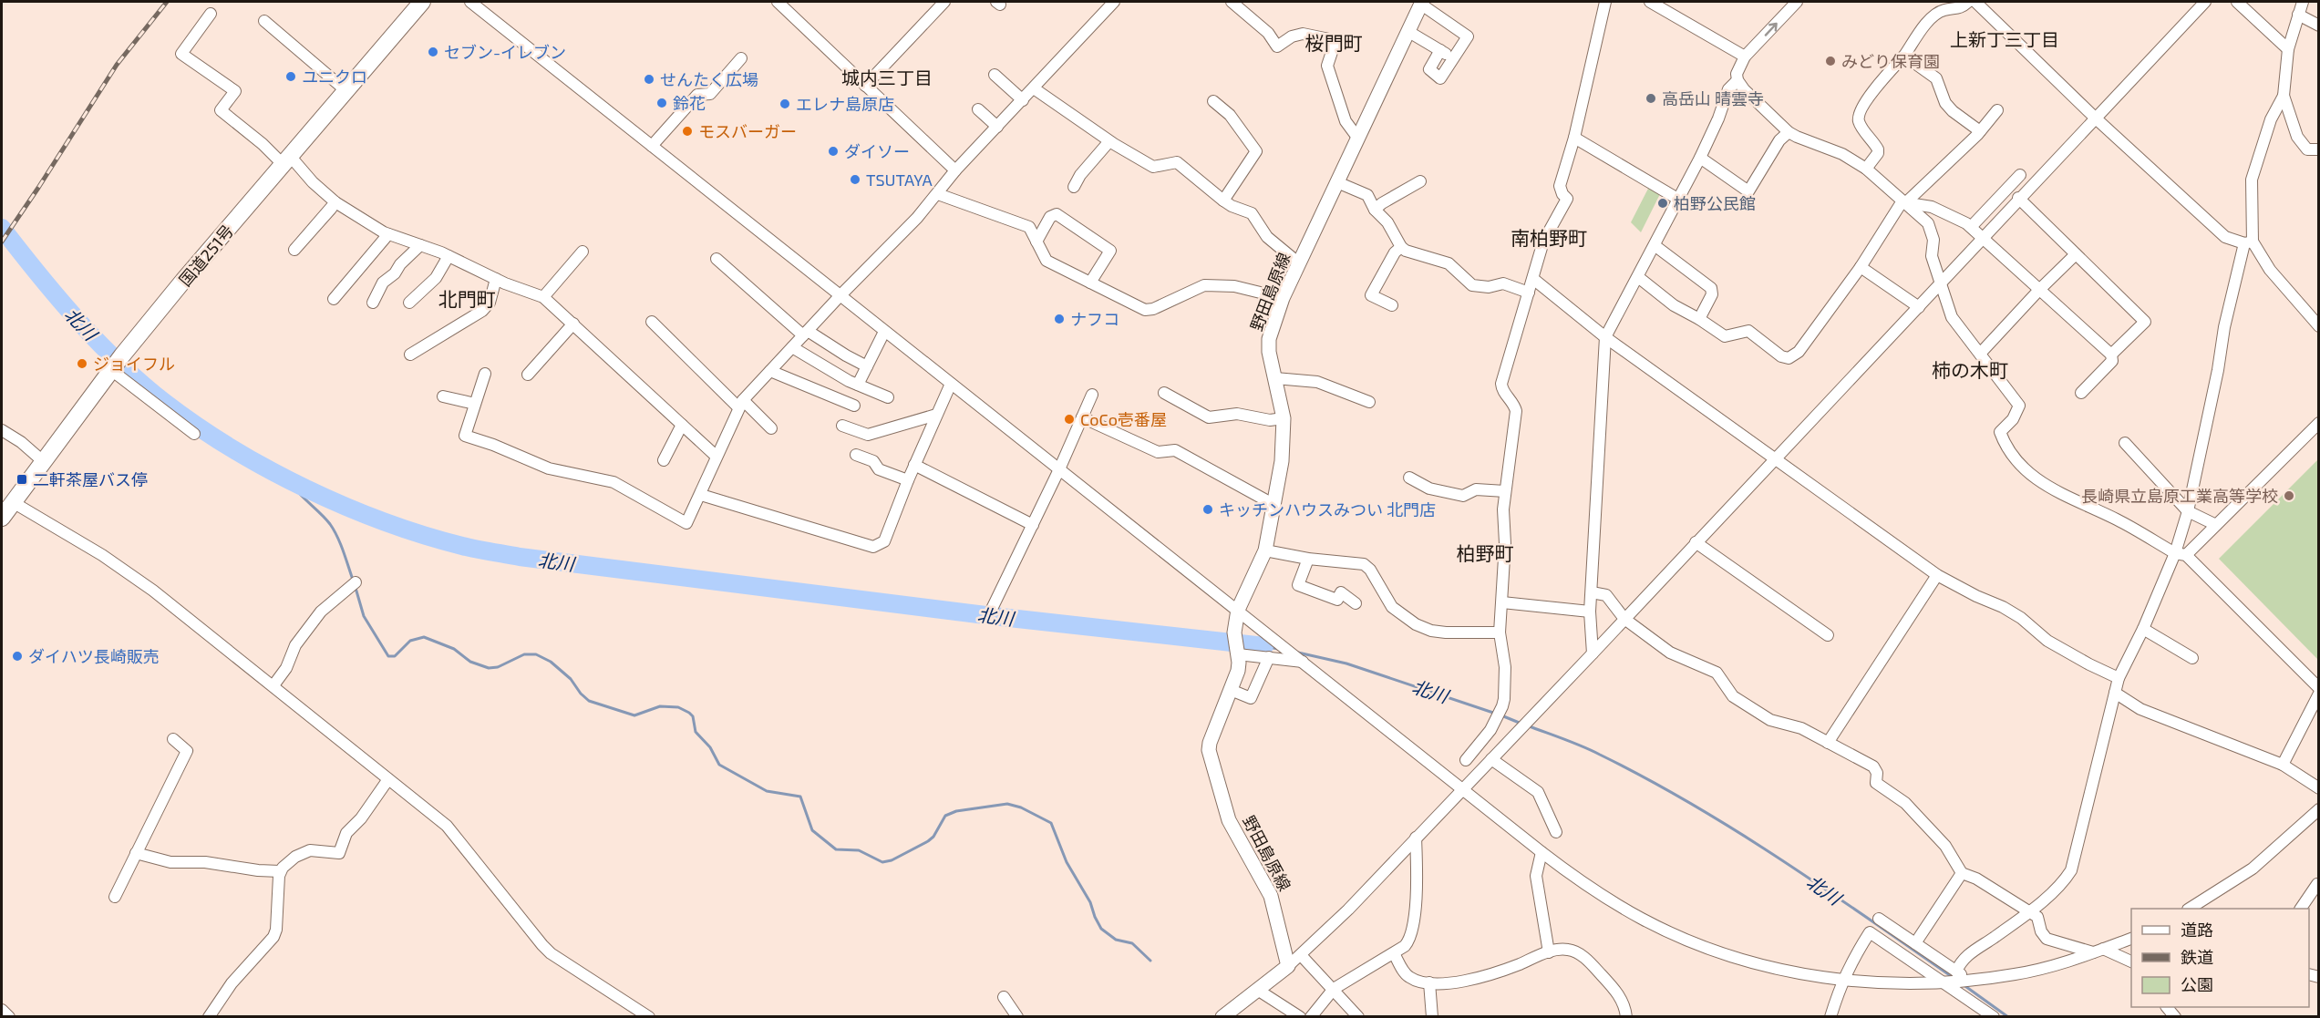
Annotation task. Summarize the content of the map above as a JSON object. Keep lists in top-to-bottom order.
{
  "streets": {
    "highway": ["国道251号"],
    "main road": ["野田島原線"]
  },
  "districts": [
    "上新丁三丁目",
    "桜門町",
    "城内三丁目",
    "南柏野町",
    "北門町",
    "柿の木町",
    "柏野町"
  ],
  "water": ["北川"],
  "places": {
    "other": [
      "セブン-イレブン",
      "みどり保育園",
      "ユニクロ",
      "せんたく広場",
      "高岳山 晴雲寺",
      "鈴花",
      "エレナ島原店",
      "モスバーガー",
      "ダイソー",
      "TSUTAYA",
      "柏野公民館",
      "ナフコ",
      "ジョイフル",
      "CoCo壱番屋",
      "長崎県立島原工業高等学校",
      "キッチンハウスみつい 北門店",
      "ダイハツ長崎販売"
    ],
    "transit": ["二軒茶屋バス停"]
  },
  "legend": ["道路", "鉄道", "公園"]
}
